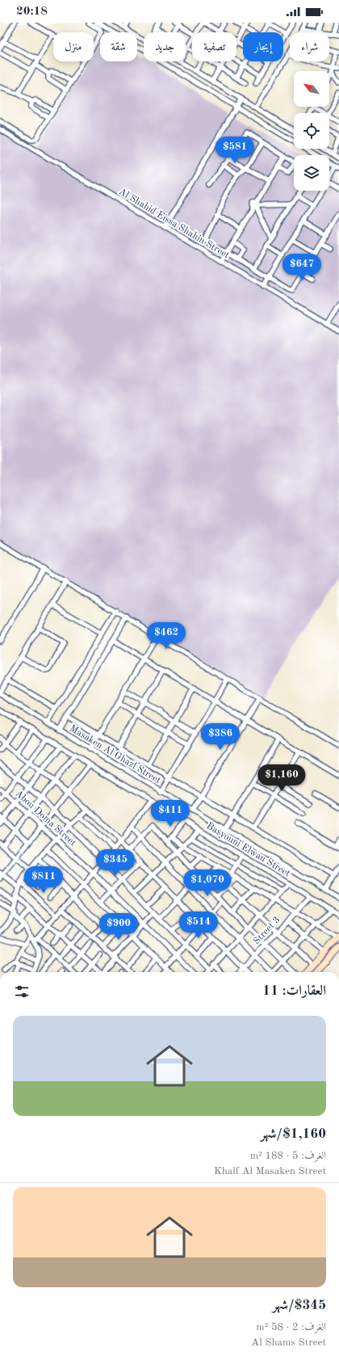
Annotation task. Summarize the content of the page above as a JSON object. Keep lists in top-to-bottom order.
{
  "streets": {
    "street": [
      "Al Shahid Eissa Shahin Street",
      "Masaken Al Ghazl Street",
      "Abou Doma Street",
      "Basyouni Elwan Street",
      "Street 3"
    ]
  },
  "crossings": [
    ["Basyouni Elwan Street", "Street 3"]
  ],
  "north": "top left",
  "page": {
    "status": "20:18",
    "chip": [
      "شراء",
      "إيجار",
      "تصفية",
      "جديد",
      "شقة",
      "منزل"
    ],
    "price": [
      "$581",
      "$647",
      "$462",
      "$386",
      "$1,160",
      "$411",
      "$345",
      "$811",
      "$1,070",
      "$514",
      "$900"
    ],
    "heading": "العقارات: 11",
    "list": [
      {
        "name": "$1,160/شهر",
        "note": "الغرف: 5 · 188 m² · Khalf Al Masaken Street"
      },
      {
        "name": "$345/شهر",
        "note": "الغرف: 2 · 58 m² · Al Shams Street"
      }
    ]
  }
}
